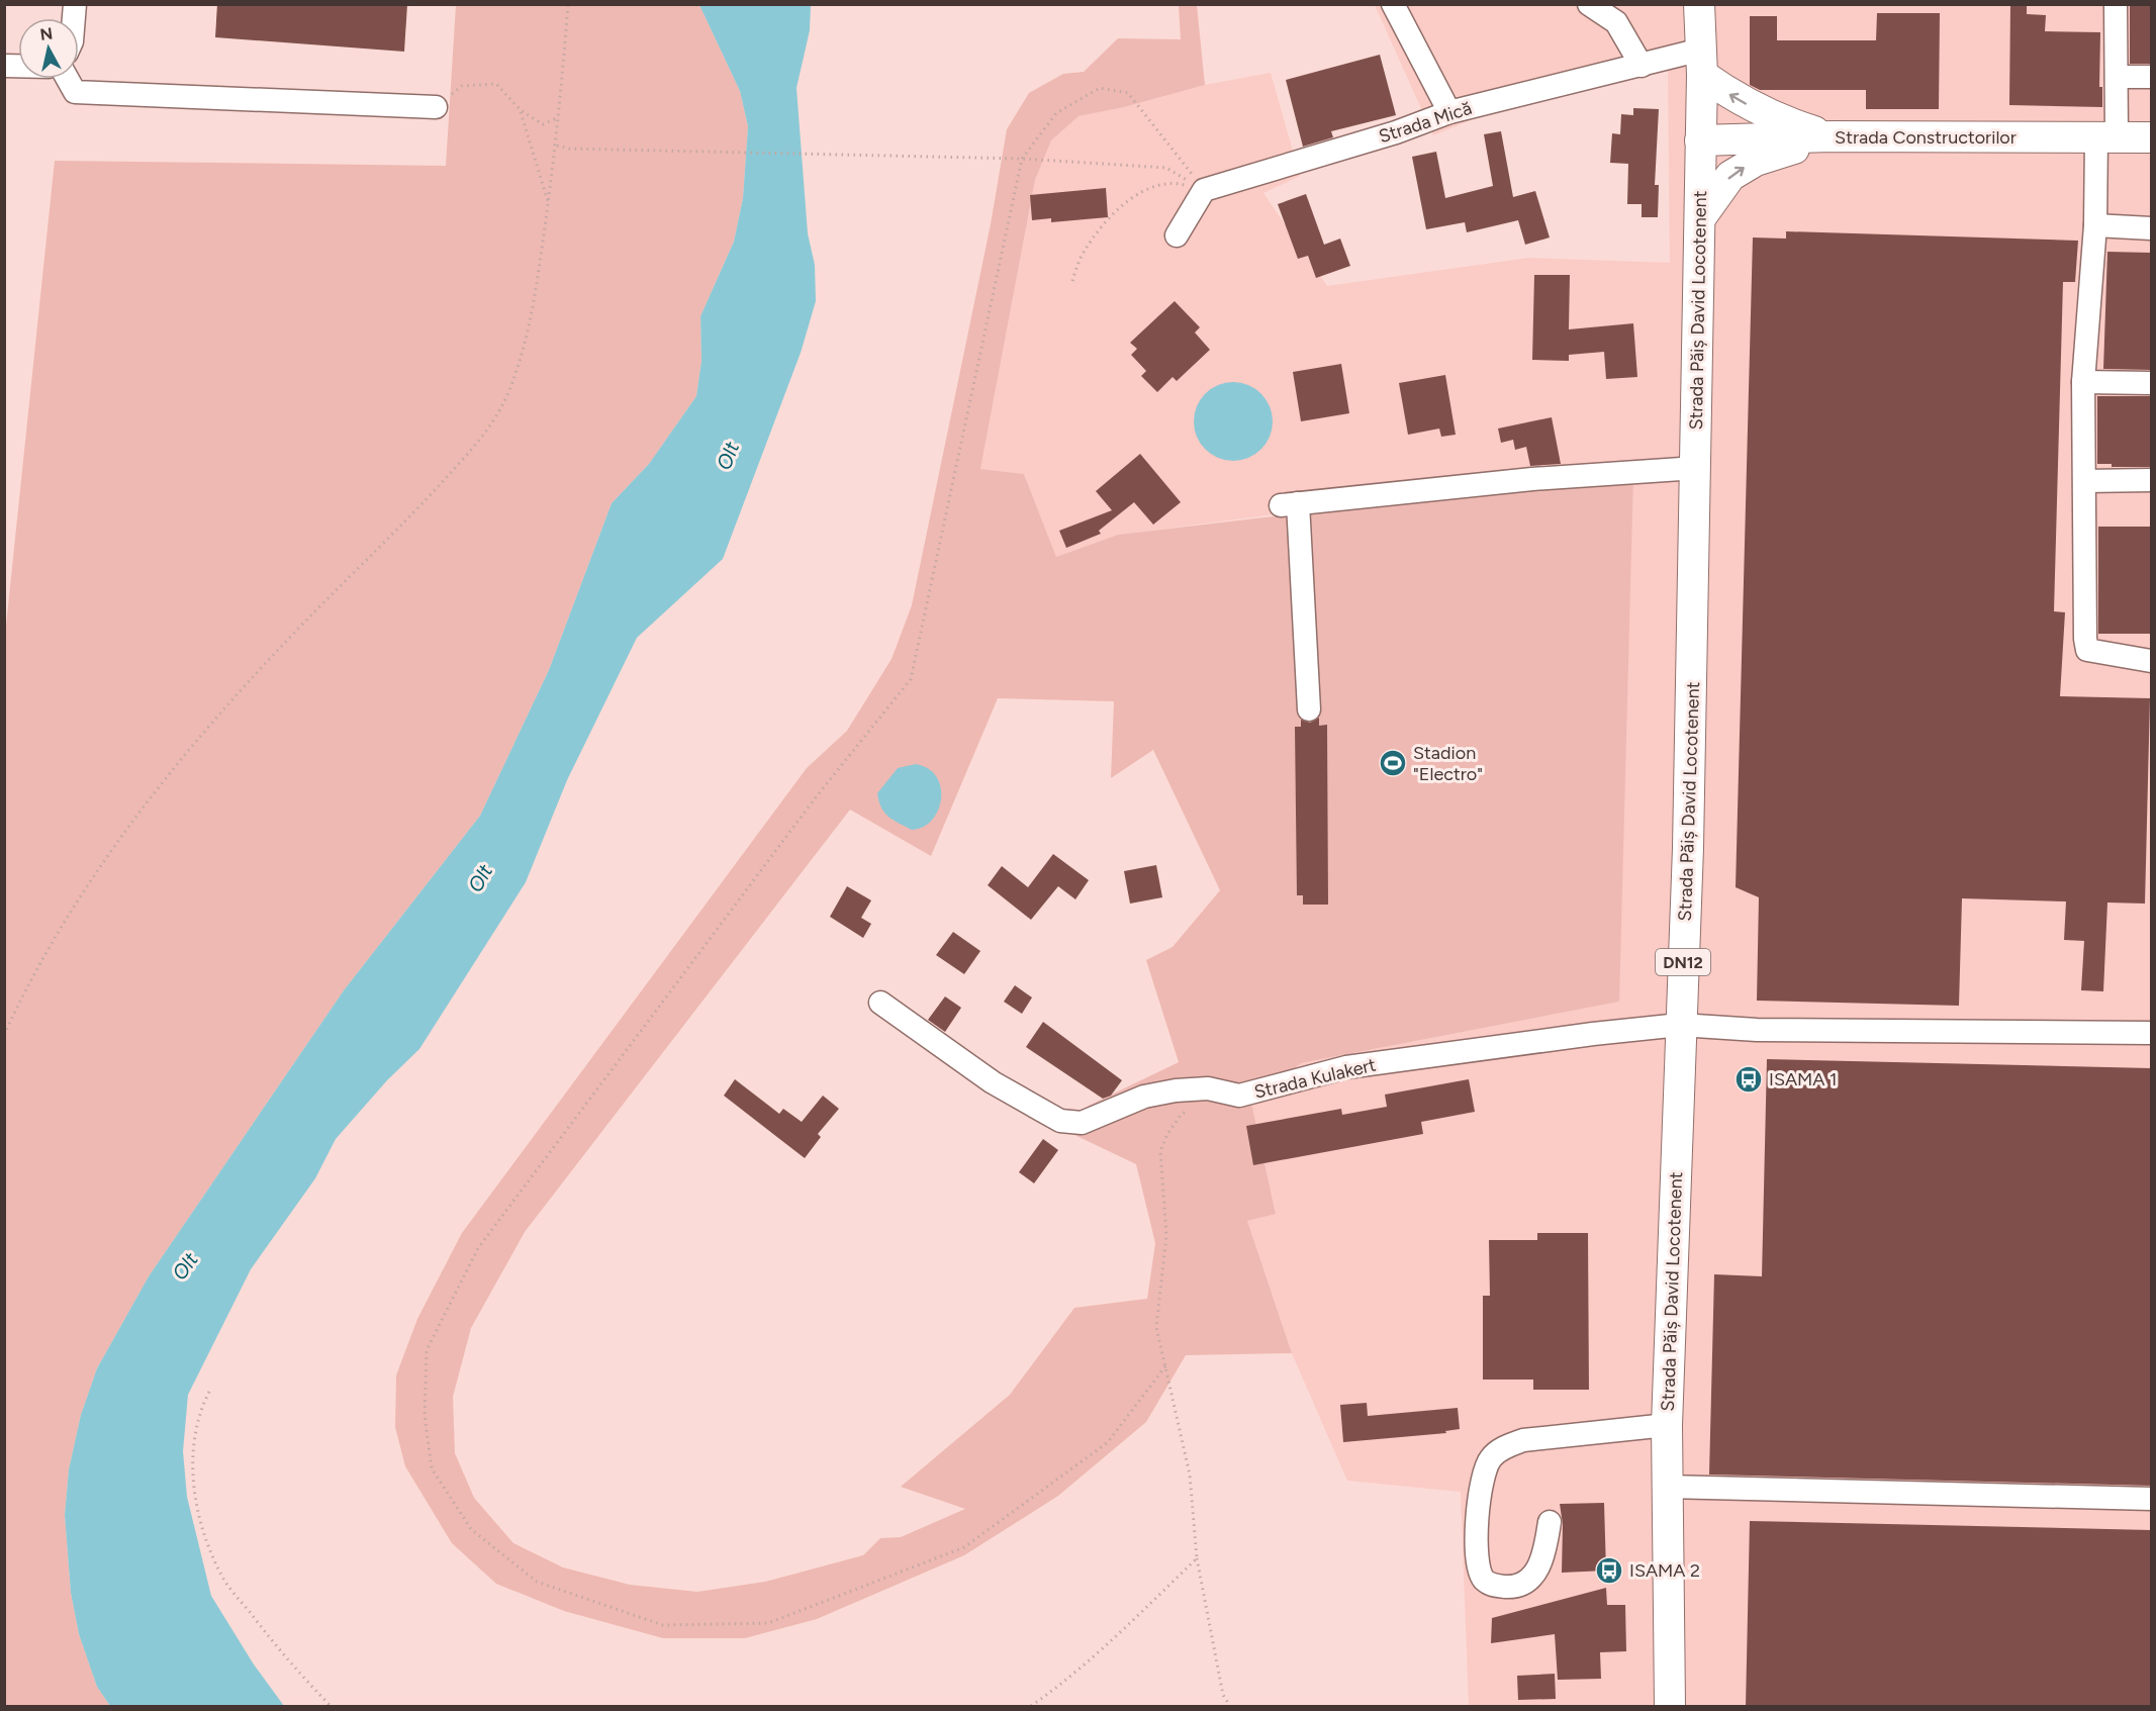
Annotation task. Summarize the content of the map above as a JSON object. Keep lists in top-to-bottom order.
{
  "streets": {
    "main road": ["Strada Constructorilor", "Strada Păiș David Locotenent", "DN12"],
    "street": ["Strada Mică", "Strada Kulakert"]
  },
  "crossings": [
    ["Strada Mică", "Strada Păiș David Locotenent"],
    ["Strada Constructorilor", "Strada Păiș David Locotenent"],
    ["Strada Păiș David Locotenent", "Strada Kulakert"]
  ],
  "water": ["Olt"],
  "places": {
    "sports": ["Stadion \"Electro\""],
    "bus stop": ["ISAMA 1", "ISAMA 2"]
  },
  "north": "top"
}
